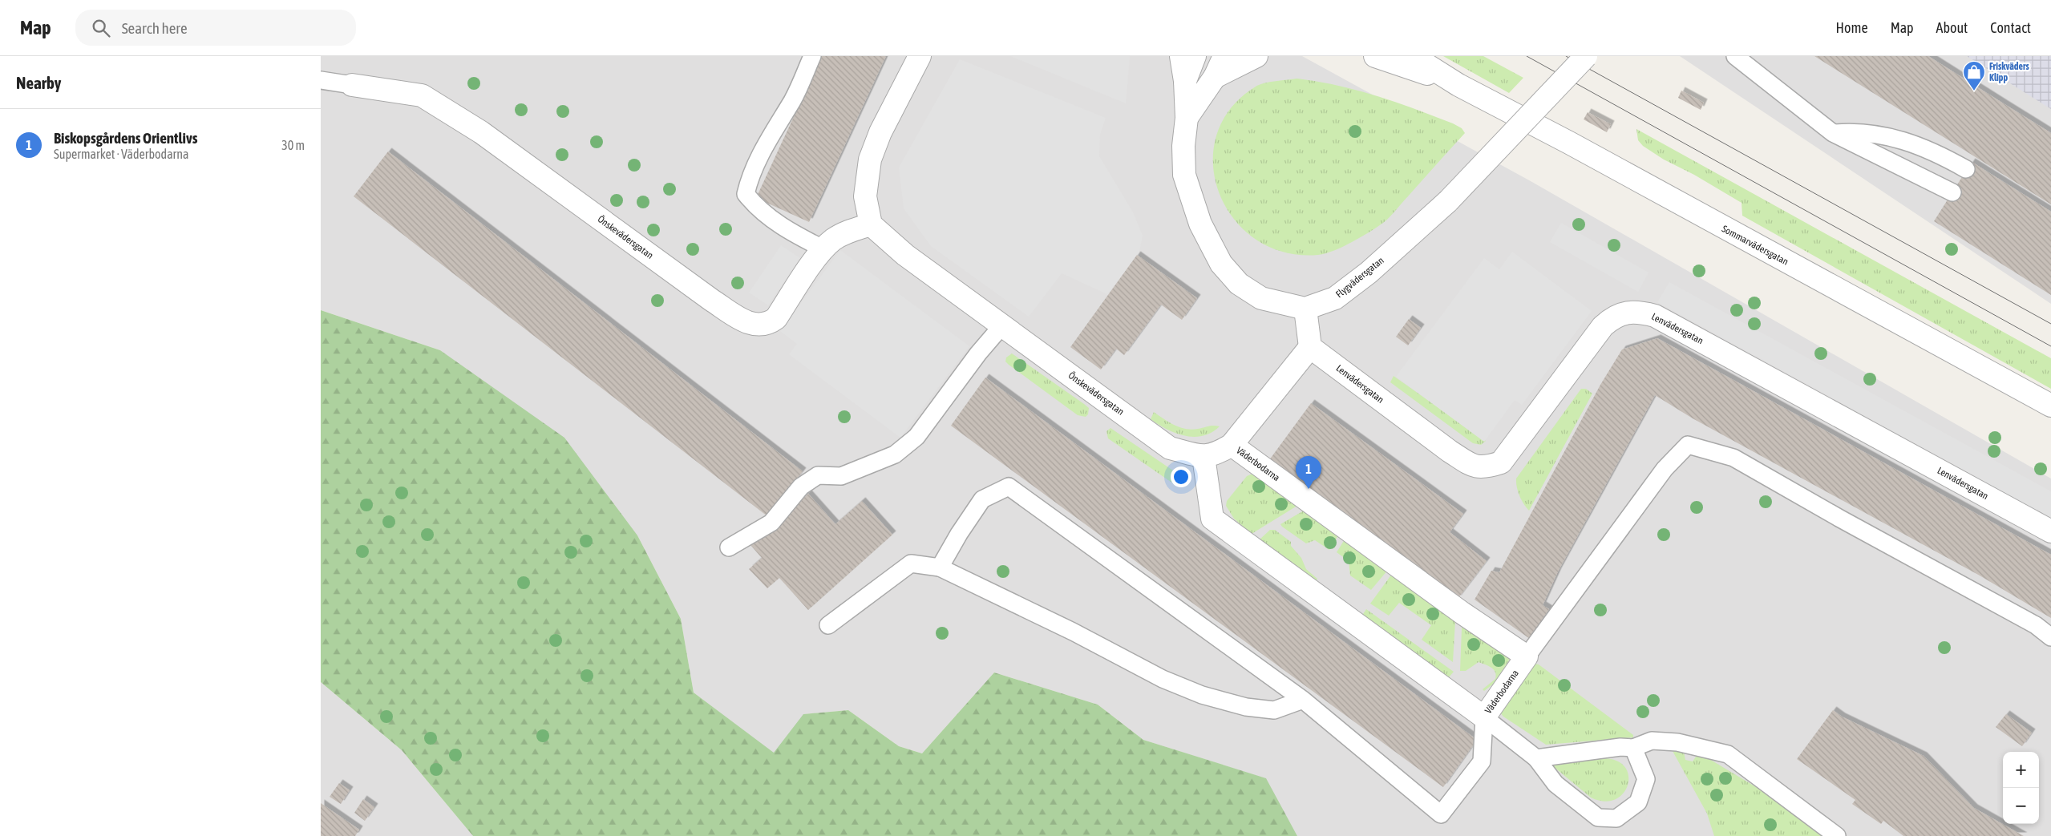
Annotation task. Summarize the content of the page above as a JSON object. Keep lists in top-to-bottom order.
{
  "streets": {
    "street": [
      "Önskevädersgatan",
      "Sommarvädersgatan",
      "Flygvädersgatan",
      "Lenvädersgatan",
      "Väderbodarna"
    ]
  },
  "crossings": [
    ["Önskevädersgatan", "Väderbodarna"]
  ],
  "places": {
    "shop": ["Friskväders Klipp"]
  },
  "page": {
    "header": "Map",
    "search": "Search here",
    "nav": [
      "Home",
      "Map",
      "About",
      "Contact"
    ],
    "heading": "Nearby",
    "list": [
      {
        "mark": "1",
        "name": "Biskopsgårdens Orientlivs",
        "note": "Supermarket · Väderbodarna",
        "value": "30 m"
      }
    ],
    "pins": "1",
    "map_buttons": ["+", "−"]
  }
}
